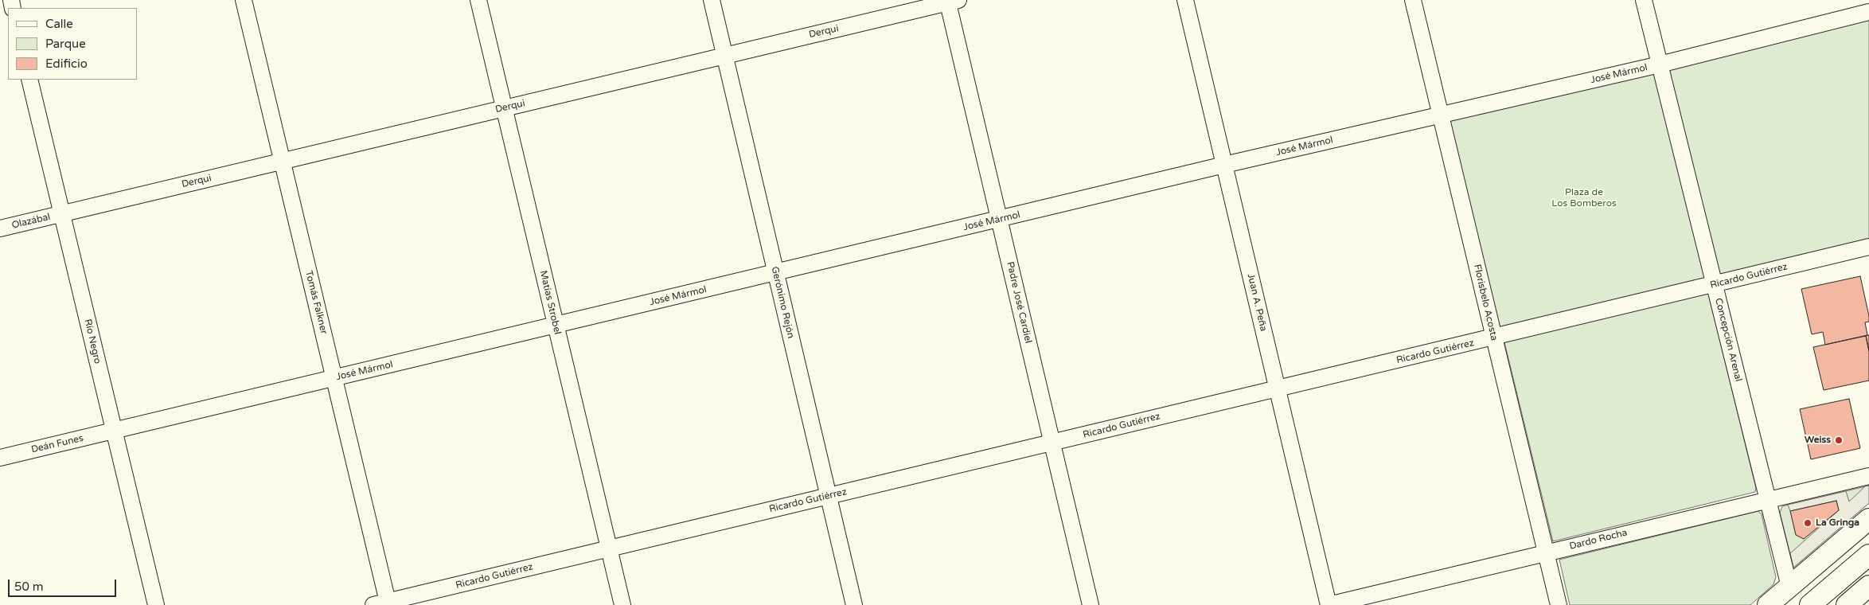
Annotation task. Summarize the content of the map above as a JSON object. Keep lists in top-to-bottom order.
{
  "streets": {
    "street": [
      "Derqui",
      "José Mármol",
      "Olazábal",
      "Ricardo Gutiérrez",
      "Tomás Falkner",
      "Matías Strobel",
      "Gerónimo Rejón",
      "Padre José Cardiel",
      "Juan A. Peña",
      "Florisbelo Acosta",
      "Concepción Arenal",
      "Río Negro",
      "Deán Funes",
      "Dardo Rocha"
    ]
  },
  "crossings": [
    ["Derqui", "Olazábal"],
    ["Derqui", "Tomás Falkner"],
    ["Derqui", "Matías Strobel"],
    ["Derqui", "Gerónimo Rejón"],
    ["Derqui", "Padre José Cardiel"],
    ["Derqui", "Río Negro"],
    ["José Mármol", "Tomás Falkner"],
    ["José Mármol", "Matías Strobel"],
    ["José Mármol", "Gerónimo Rejón"],
    ["José Mármol", "Padre José Cardiel"],
    ["José Mármol", "Juan A. Peña"],
    ["José Mármol", "Florisbelo Acosta"],
    ["José Mármol", "Concepción Arenal"],
    ["José Mármol", "Río Negro"],
    ["José Mármol", "Deán Funes"],
    ["Olazábal", "Río Negro"],
    ["Ricardo Gutiérrez", "Tomás Falkner"],
    ["Ricardo Gutiérrez", "Matías Strobel"],
    ["Ricardo Gutiérrez", "Gerónimo Rejón"],
    ["Ricardo Gutiérrez", "Padre José Cardiel"],
    ["Ricardo Gutiérrez", "Juan A. Peña"],
    ["Ricardo Gutiérrez", "Florisbelo Acosta"],
    ["Ricardo Gutiérrez", "Concepción Arenal"],
    ["Juan A. Peña", "Dardo Rocha"],
    ["Florisbelo Acosta", "Dardo Rocha"],
    ["Concepción Arenal", "Dardo Rocha"],
    ["Río Negro", "Deán Funes"]
  ],
  "parks": ["Plaza de Los Bomberos"],
  "places": ["Weiss", "La Gringa"],
  "legend": ["Calle", "Parque", "Edificio"],
  "scale_bar": "50 m"
}
